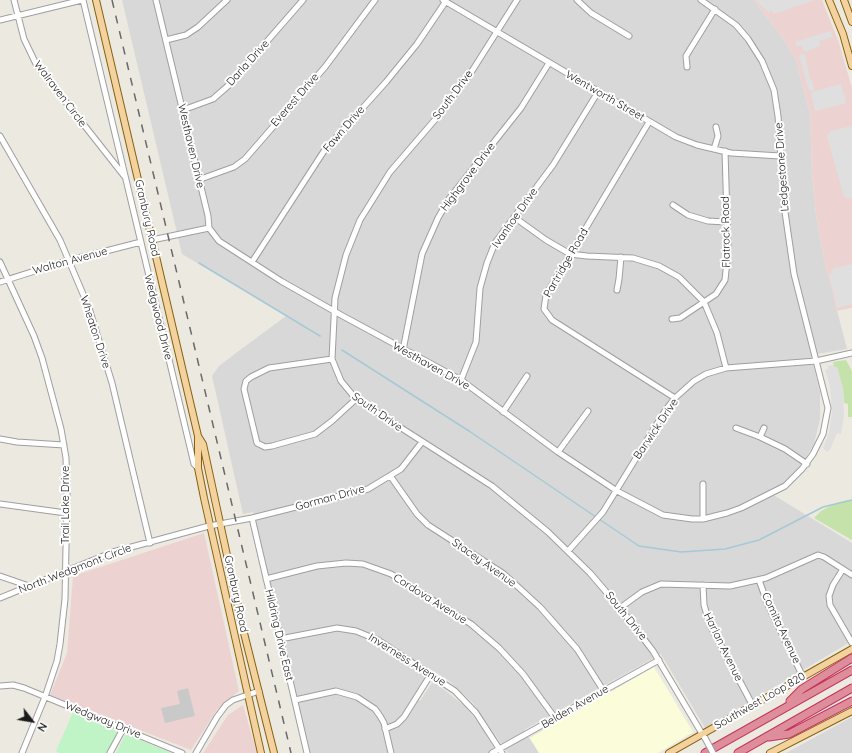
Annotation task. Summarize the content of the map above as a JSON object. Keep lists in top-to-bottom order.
{
  "streets": {
    "main road": ["Granbury Road", "Southwest Loop 820"],
    "street": [
      "Darla Drive",
      "Walraven Circle",
      "South Drive",
      "Wentworth Street",
      "Everest Drive",
      "Fawn Drive",
      "Westhaven Drive",
      "Ledgestone Drive",
      "Highgrove Drive",
      "Ivanhoe Drive",
      "Flatrock Road",
      "Walton Avenue",
      "Partridge Road",
      "Wedgwood Drive",
      "Wheaton Drive",
      "Barwick Drive",
      "Gorman Drive",
      "Trail Lake Drive",
      "Stacey Avenue",
      "North Wedgmont Circle",
      "Cordova Avenue",
      "Comita Avenue",
      "Hildring Drive East",
      "Harlan Avenue",
      "Inverness Avenue",
      "Belden Avenue",
      "Wedgway Drive"
    ]
  },
  "crossings": [
    ["Darla Drive", "Westhaven Drive"],
    ["Walraven Circle", "Wedgwood Drive"],
    ["South Drive", "Wentworth Street"],
    ["South Drive", "Westhaven Drive"],
    ["South Drive", "Barwick Drive"],
    ["South Drive", "Gorman Drive"],
    ["South Drive", "Southwest Loop 820"],
    ["South Drive", "Belden Avenue"],
    ["Wentworth Street", "Fawn Drive"],
    ["Wentworth Street", "Ledgestone Drive"],
    ["Wentworth Street", "Highgrove Drive"],
    ["Wentworth Street", "Ivanhoe Drive"],
    ["Wentworth Street", "Flatrock Road"],
    ["Wentworth Street", "Partridge Road"],
    ["Everest Drive", "Westhaven Drive"],
    ["Fawn Drive", "Westhaven Drive"],
    ["Westhaven Drive", "Ledgestone Drive"],
    ["Westhaven Drive", "Highgrove Drive"],
    ["Westhaven Drive", "Ivanhoe Drive"],
    ["Westhaven Drive", "Barwick Drive"],
    ["Ledgestone Drive", "Barwick Drive"],
    ["Granbury Road", "Wedgwood Drive"],
    ["Granbury Road", "Gorman Drive"],
    ["Granbury Road", "North Wedgmont Circle"],
    ["Walton Avenue", "Wedgwood Drive"],
    ["Walton Avenue", "Wheaton Drive"],
    ["Walton Avenue", "Trail Lake Drive"],
    ["Partridge Road", "Barwick Drive"],
    ["Wheaton Drive", "North Wedgmont Circle"],
    ["Gorman Drive", "Stacey Avenue"],
    ["Gorman Drive", "North Wedgmont Circle"],
    ["Gorman Drive", "Hildring Drive East"],
    ["Trail Lake Drive", "North Wedgmont Circle"],
    ["Trail Lake Drive", "Wedgway Drive"],
    ["Stacey Avenue", "Belden Avenue"],
    ["Cordova Avenue", "Hildring Drive East"],
    ["Cordova Avenue", "Belden Avenue"],
    ["Comita Avenue", "Southwest Loop 820"],
    ["Hildring Drive East", "Inverness Avenue"],
    ["Harlan Avenue", "Southwest Loop 820"],
    ["Inverness Avenue", "Belden Avenue"]
  ],
  "north": "bottom right"
}
